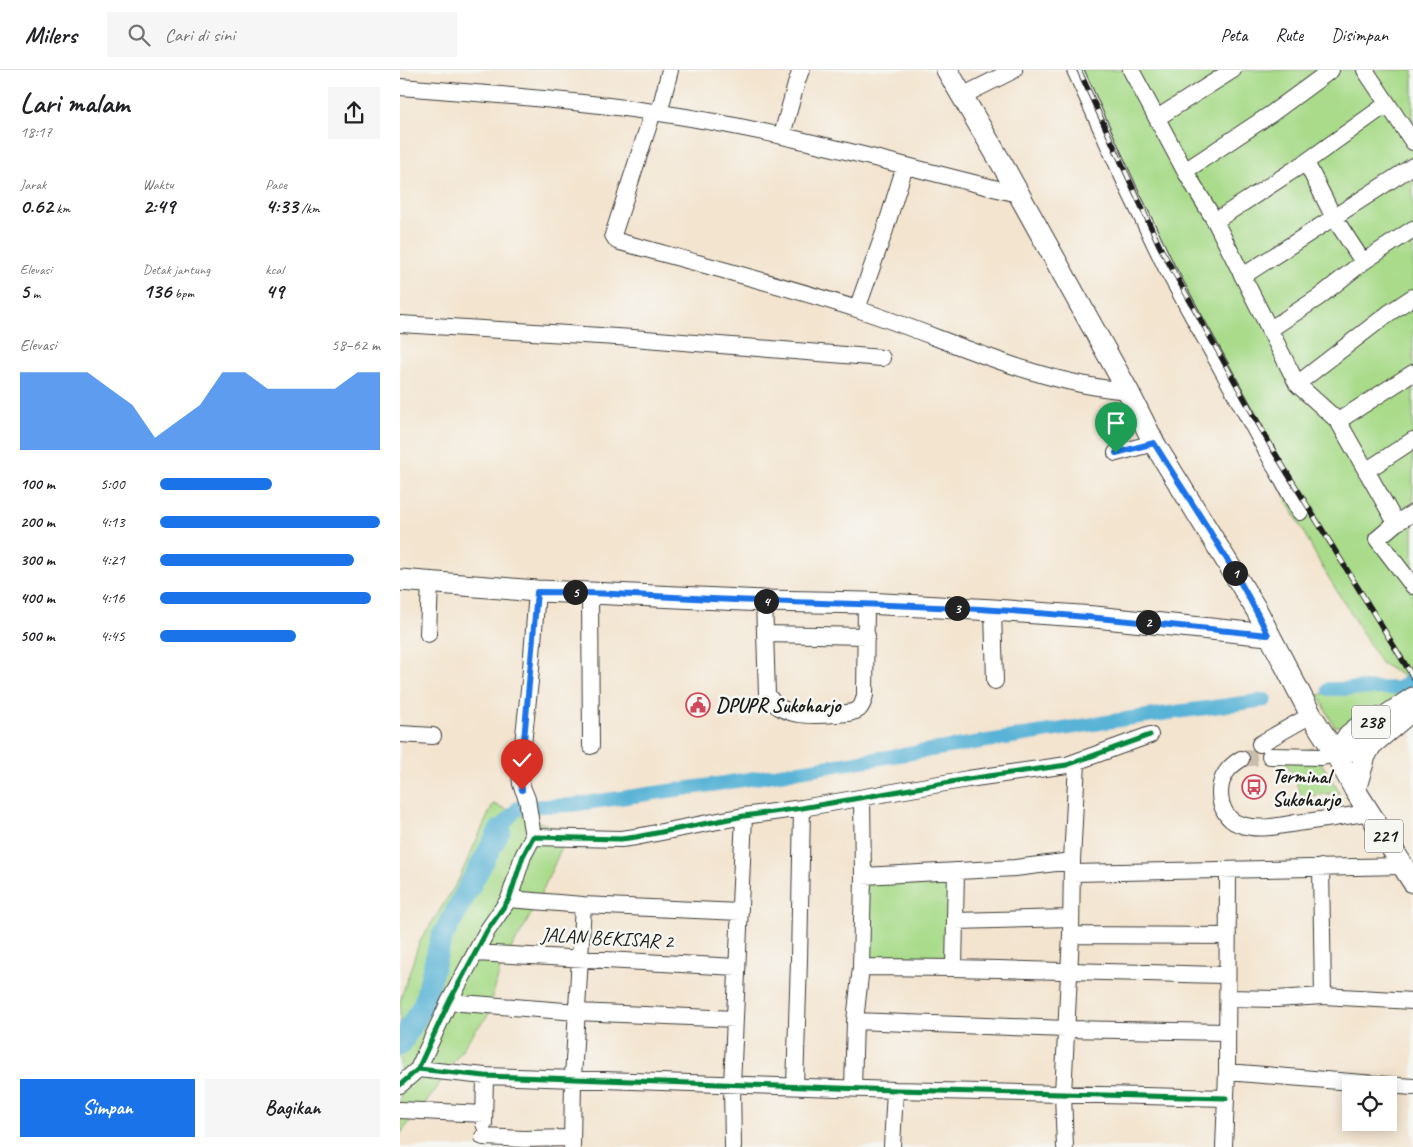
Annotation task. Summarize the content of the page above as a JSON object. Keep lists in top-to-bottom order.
{
  "streets": {
    "main road": ["238", "221"],
    "street": ["JALAN BEKISAR 2"]
  },
  "crossings": [
    ["238", "221"]
  ],
  "places": {
    "public building": ["DPUPR Sukoharjo"],
    "bus stop": ["Terminal Sukoharjo"]
  },
  "page": {
    "header": "Milers",
    "search": "Cari di sini",
    "nav": ["Peta", "Rute", "Disimpan"],
    "heading": ["Lari malam", "18:17"],
    "stats": [
      ["Jarak", "0.62 km"],
      ["Waktu", "2:49"],
      ["Pace", "4:33 /km"],
      ["Elevasi", "5 m"],
      ["Detak jantung", "136 bpm"],
      ["kcal", "49"]
    ],
    "chart": ["Elevasi", "58–62 m"],
    "list": [
      {
        "name": "100 m",
        "note": "5:00"
      },
      {
        "name": "200 m",
        "note": "4:13"
      },
      {
        "name": "300 m",
        "note": "4:21"
      },
      {
        "name": "400 m",
        "note": "4:16"
      },
      {
        "name": "500 m",
        "note": "4:45"
      }
    ],
    "pins": [
      "1",
      "5",
      "4",
      "3",
      "2"
    ],
    "buttons": ["Simpan", "Bagikan"]
  }
}
